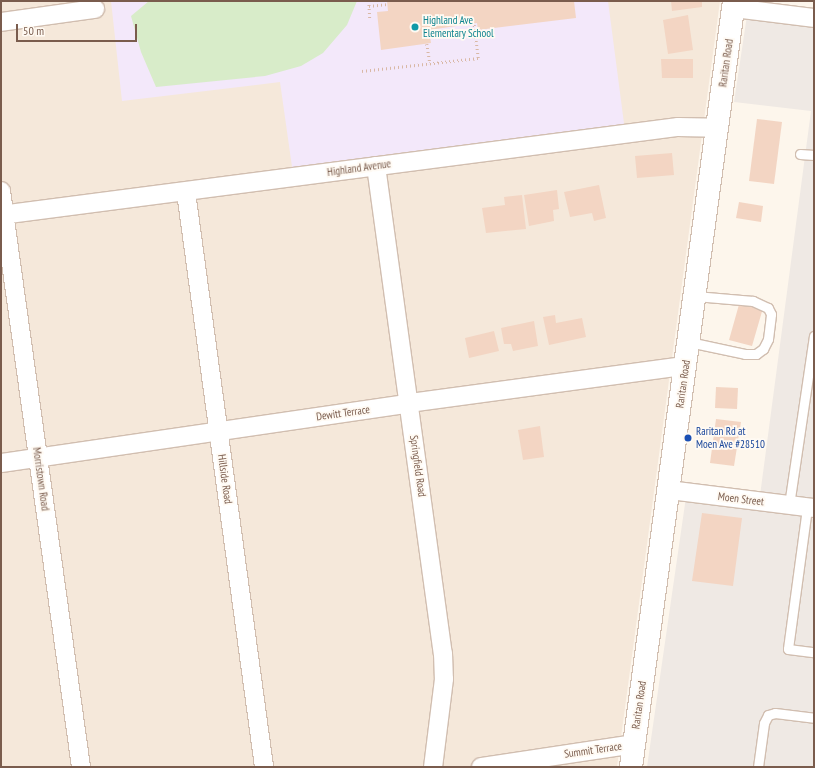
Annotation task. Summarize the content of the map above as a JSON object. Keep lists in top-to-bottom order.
{
  "streets": {
    "main road": ["Raritan Road"],
    "street": [
      "Highland Avenue",
      "Dewitt Terrace",
      "Springfield Road",
      "Morristown Road",
      "Hillside Road",
      "Moen Street",
      "Summit Terrace"
    ]
  },
  "crossings": [
    ["Raritan Road", "Highland Avenue"],
    ["Raritan Road", "Dewitt Terrace"],
    ["Raritan Road", "Moen Street"],
    ["Raritan Road", "Summit Terrace"],
    ["Highland Avenue", "Springfield Road"],
    ["Highland Avenue", "Morristown Road"],
    ["Highland Avenue", "Hillside Road"],
    ["Dewitt Terrace", "Springfield Road"],
    ["Dewitt Terrace", "Morristown Road"],
    ["Dewitt Terrace", "Hillside Road"]
  ],
  "places": ["Highland Ave Elementary School", "Raritan Rd at Moen Ave #28510"],
  "scale_bar": "50 m"
}
